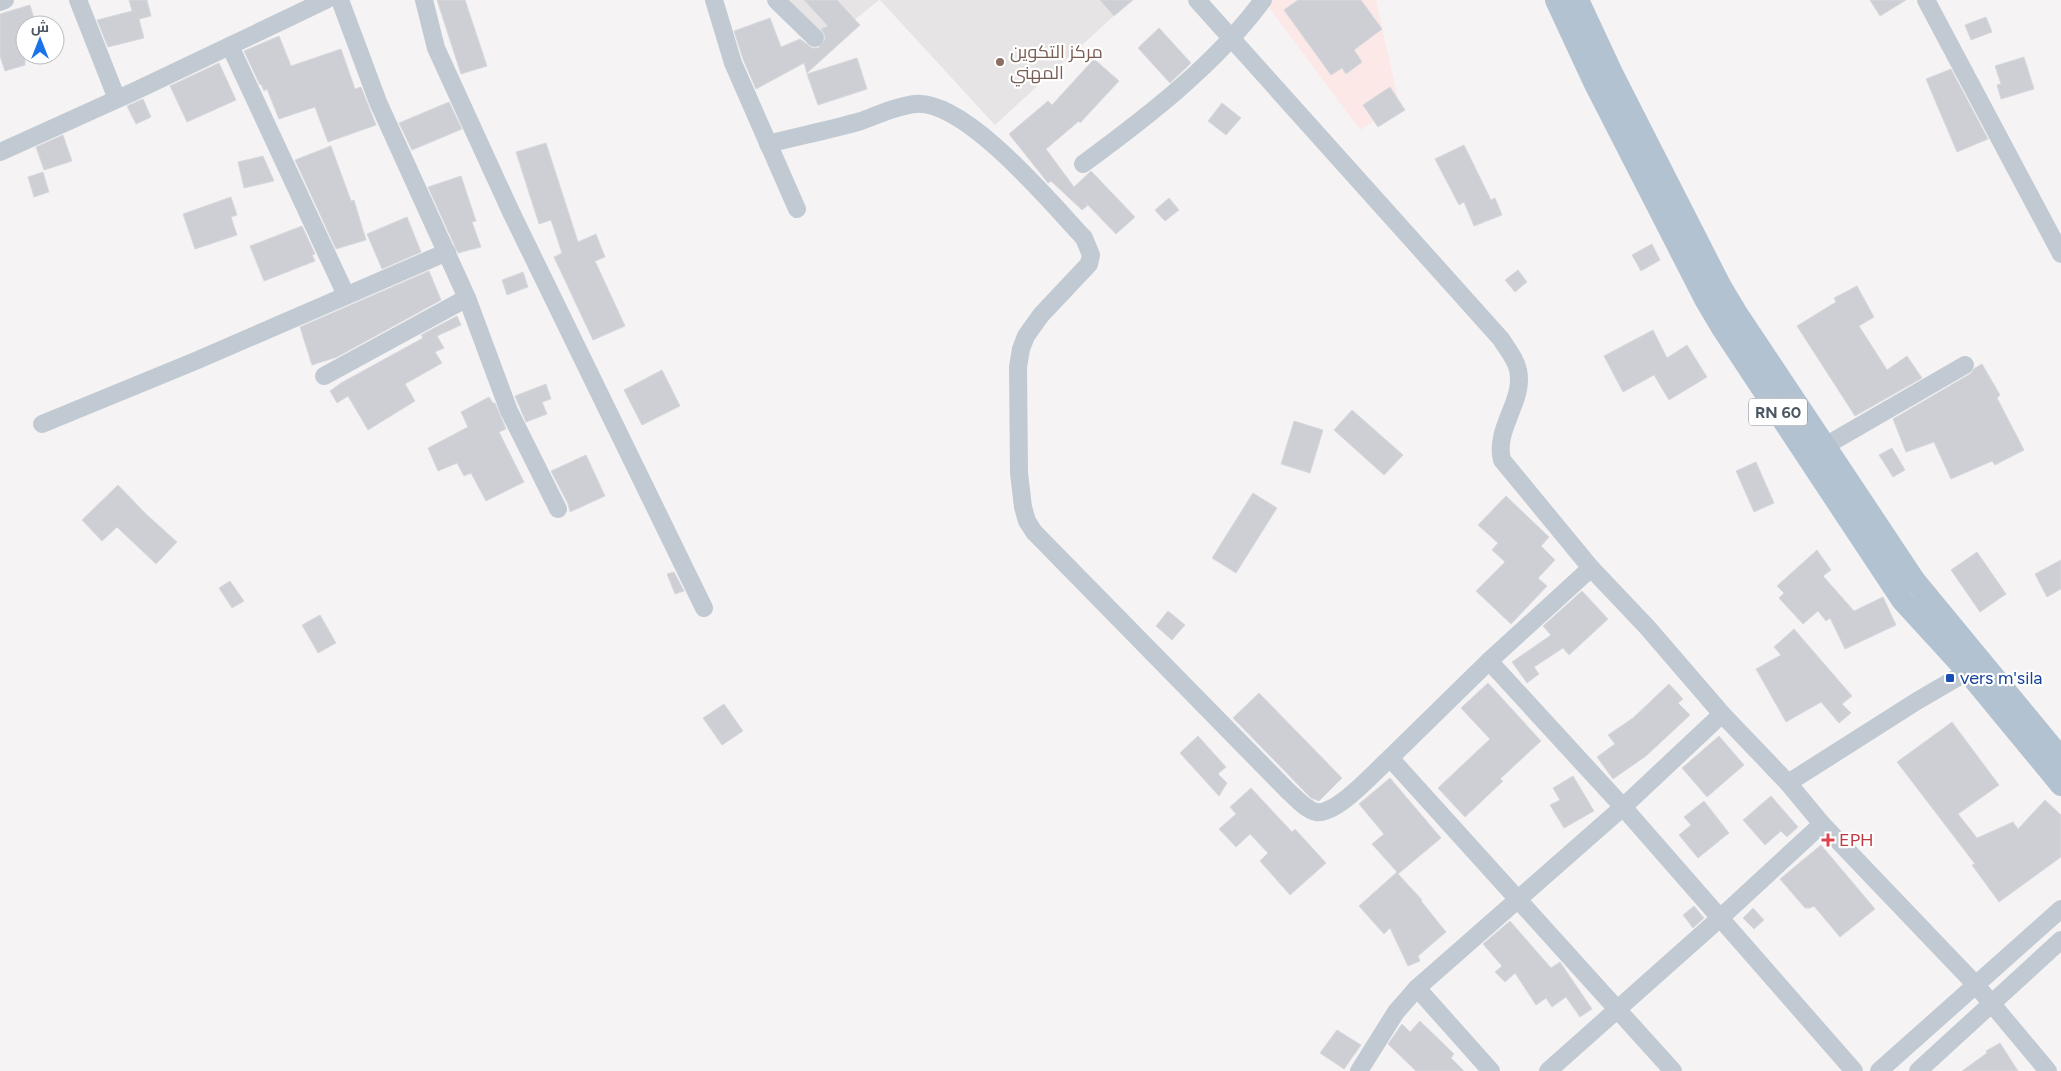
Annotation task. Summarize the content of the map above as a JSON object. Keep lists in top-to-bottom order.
{
  "streets": {
    "main road": ["RN 60"]
  },
  "places": {
    "other": ["مركز التكوين المهني"],
    "transit": ["vers m'sila"],
    "health": ["EPH"]
  },
  "north": "top"
}
